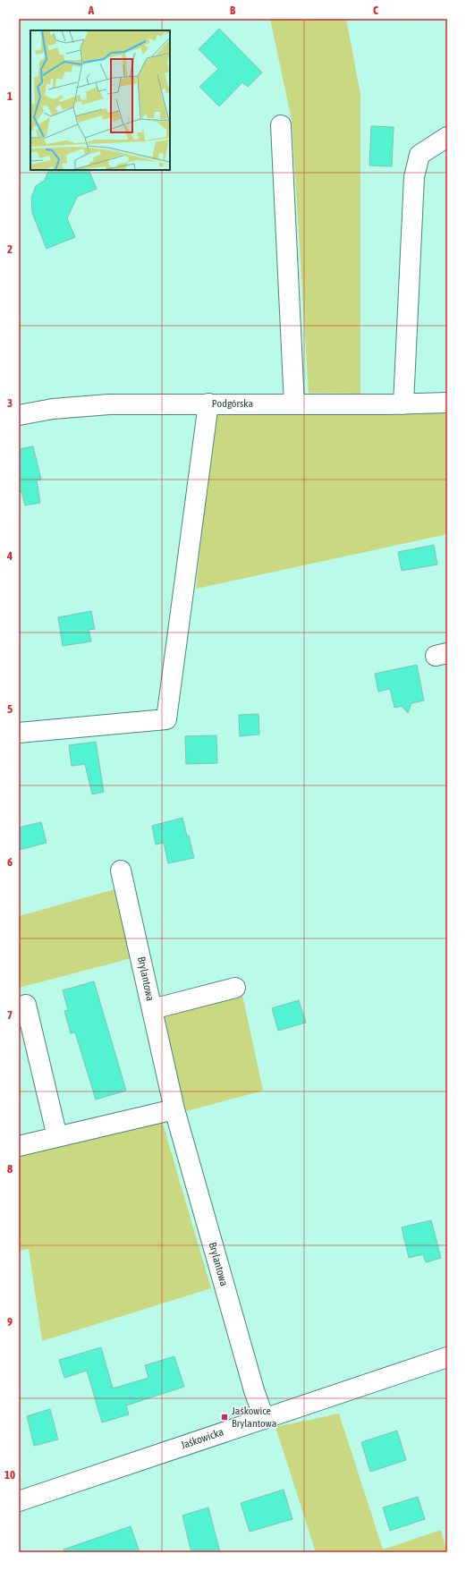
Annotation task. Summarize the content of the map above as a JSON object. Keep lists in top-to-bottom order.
{
  "streets": {
    "street": ["Podgórska", "Brylantowa", "Jaśkowicka"]
  },
  "crossings": [
    ["Brylantowa", "Jaśkowicka"]
  ],
  "places": {
    "transit": ["Jaśkowice Brylantowa"]
  },
  "grid": {
    "columns": ["A", "B", "C"],
    "rows": [
      "1",
      "2",
      "3",
      "4",
      "5",
      "6",
      "7",
      "8",
      "9",
      "10"
    ]
  }
}
